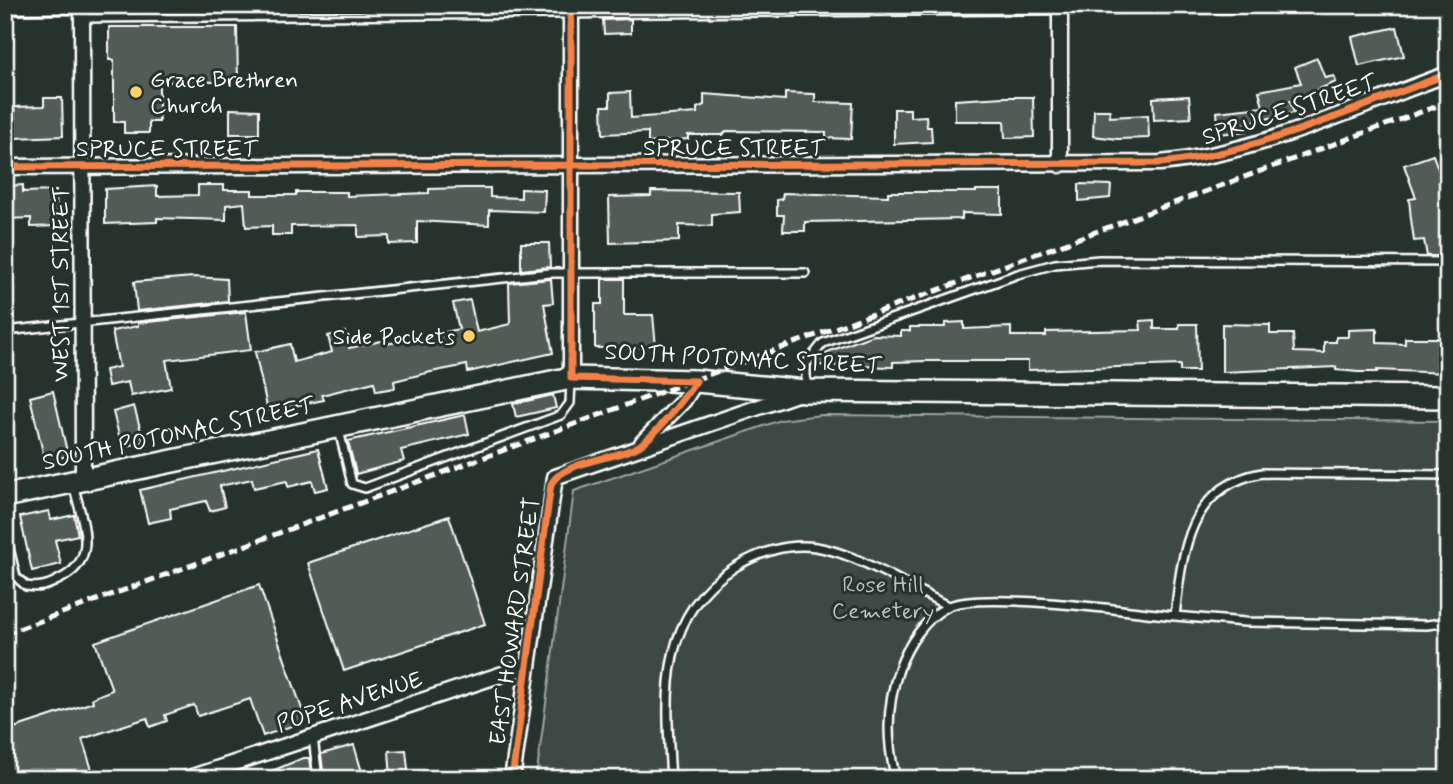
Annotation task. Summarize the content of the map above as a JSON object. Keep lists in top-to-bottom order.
{
  "streets": {
    "main road": ["SOUTH POTOMAC STREET"],
    "street": [
      "SPRUCE STREET",
      "WEST 1ST STREET",
      "EAST HOWARD STREET",
      "POPE AVENUE"
    ]
  },
  "crossings": [
    ["SPRUCE STREET", "WEST 1ST STREET"],
    ["WEST 1ST STREET", "SOUTH POTOMAC STREET"],
    ["SOUTH POTOMAC STREET", "EAST HOWARD STREET"],
    ["EAST HOWARD STREET", "POPE AVENUE"]
  ],
  "parks": ["Rose Hill Cemetery"],
  "places": ["Grace Brethren Church", "Side Pockets"]
}
